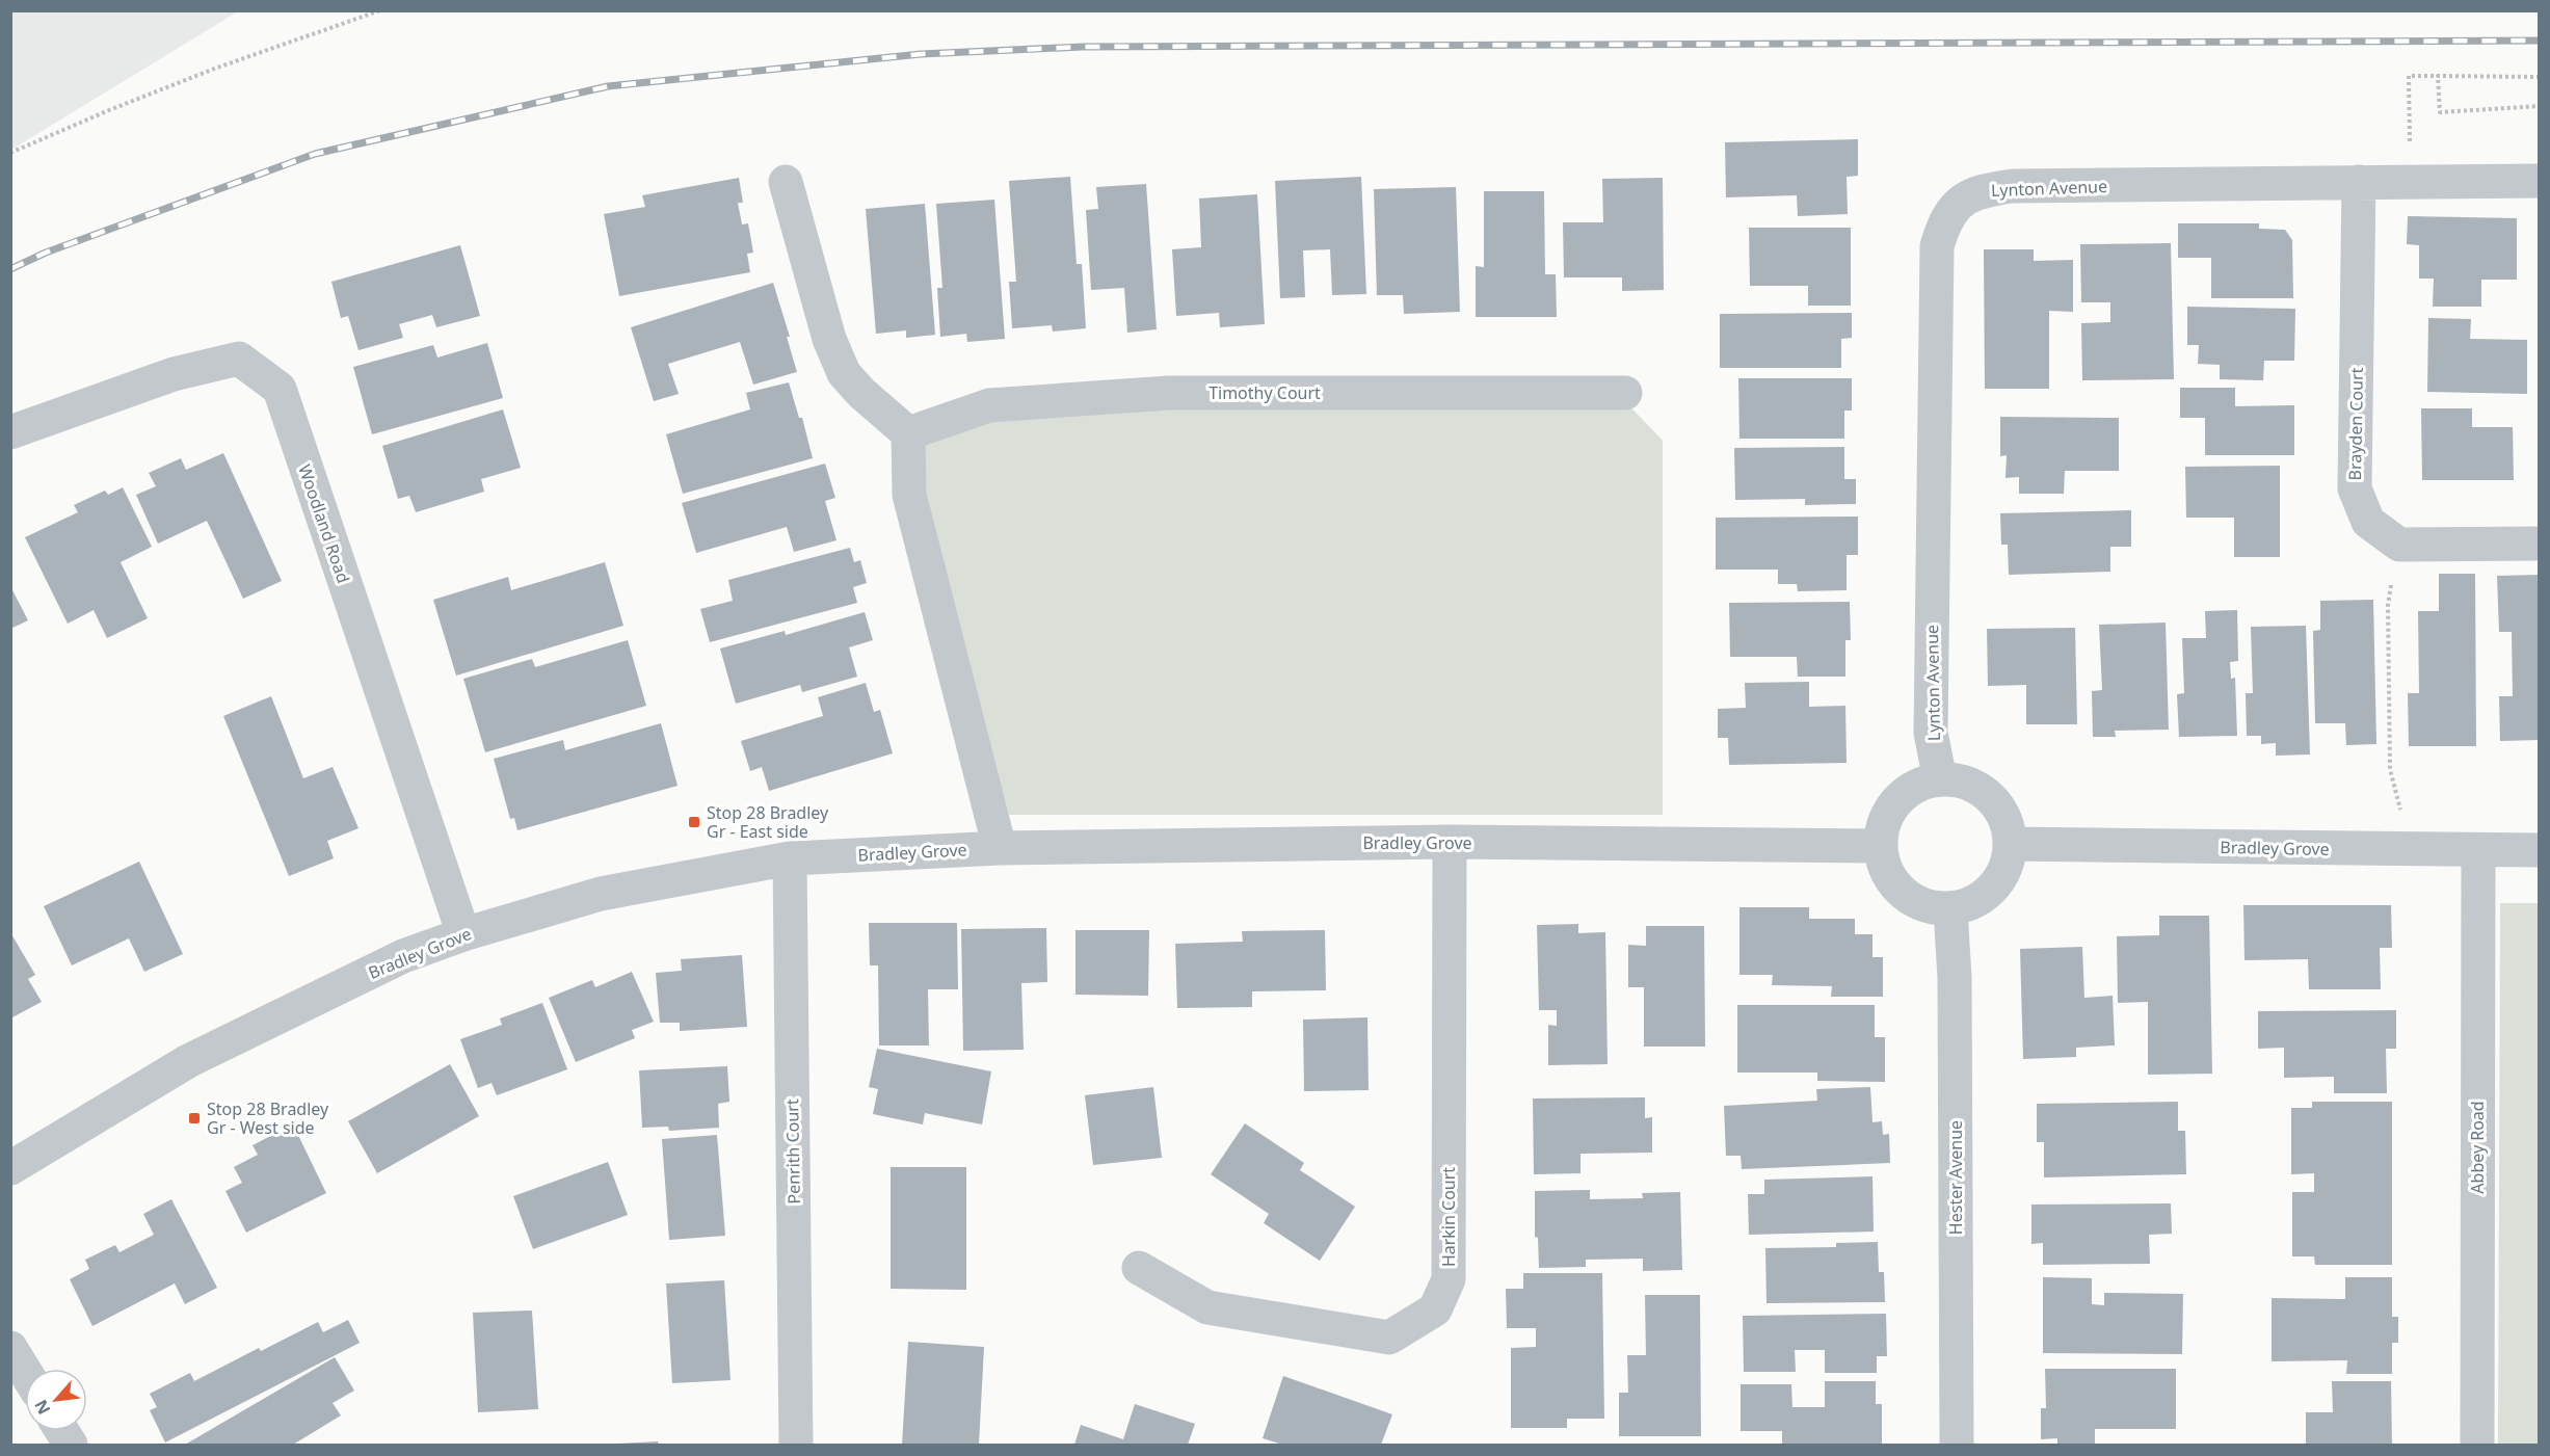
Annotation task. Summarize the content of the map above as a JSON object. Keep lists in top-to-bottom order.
{
  "streets": {
    "street": [
      "Lynton Avenue",
      "Timothy Court",
      "Brayden Court",
      "Woodland Road",
      "Bradley Grove",
      "Abbey Road",
      "Penrith Court",
      "Hester Avenue",
      "Harkin Court"
    ]
  },
  "crossings": [
    ["Lynton Avenue", "Brayden Court"],
    ["Lynton Avenue", "Bradley Grove"],
    ["Lynton Avenue", "Hester Avenue"],
    ["Woodland Road", "Bradley Grove"],
    ["Bradley Grove", "Abbey Road"],
    ["Bradley Grove", "Penrith Court"],
    ["Bradley Grove", "Hester Avenue"],
    ["Bradley Grove", "Harkin Court"]
  ],
  "places": {
    "transit": ["Stop 28 Bradley Gr - East side", "Stop 28 Bradley Gr - West side"]
  },
  "north": "bottom left"
}
